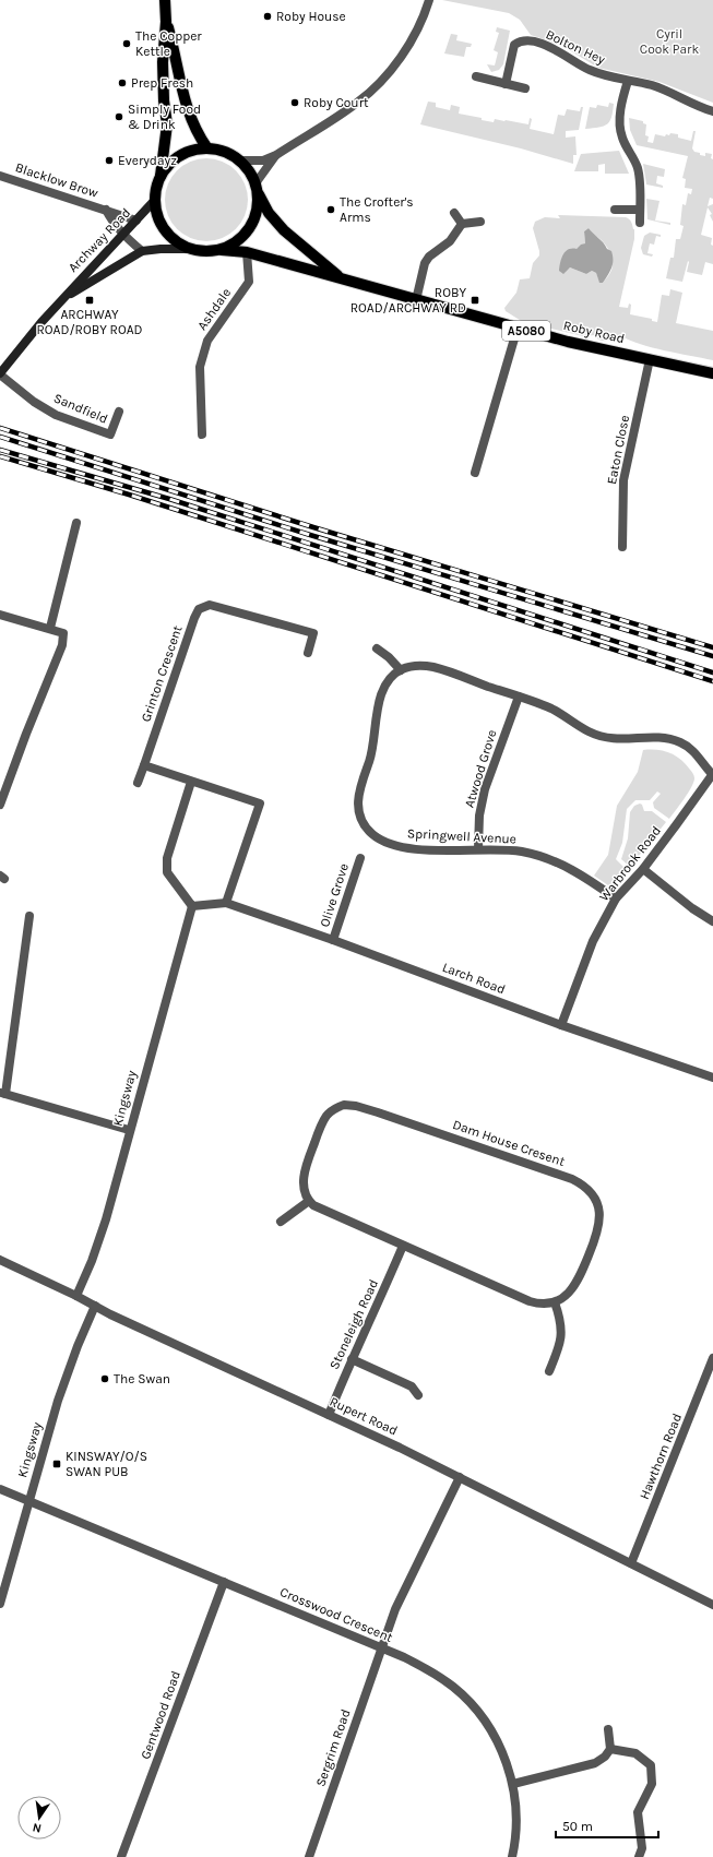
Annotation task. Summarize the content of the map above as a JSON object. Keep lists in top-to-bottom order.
{
  "streets": {
    "main road": ["Archway Road", "A5080", "Roby Road"],
    "street": [
      "Bolton Hey",
      "Blacklow Brow",
      "Ashdale",
      "Sandfield",
      "Eaton Close",
      "Grinton Crescent",
      "Atwood Grove",
      "Springwell Avenue",
      "Warbrook Road",
      "Olive Grove",
      "Larch Road",
      "Kingsway",
      "Dam House Cresent",
      "Stoneleigh Road",
      "Rupert Road",
      "Hawthorn Road",
      "Crosswood Crescent",
      "Gentwood Road",
      "Sergrim Road"
    ]
  },
  "crossings": [
    ["Blacklow Brow", "Archway Road"],
    ["Archway Road", "A5080"],
    ["Archway Road", "Roby Road"],
    ["Archway Road", "Sandfield"],
    ["Ashdale", "Roby Road"],
    ["A5080", "Roby Road"],
    ["Roby Road", "Eaton Close"],
    ["Atwood Grove", "Springwell Avenue"],
    ["Springwell Avenue", "Warbrook Road"],
    ["Warbrook Road", "Larch Road"],
    ["Olive Grove", "Larch Road"],
    ["Kingsway", "Rupert Road"],
    ["Kingsway", "Crosswood Crescent"],
    ["Stoneleigh Road", "Rupert Road"],
    ["Rupert Road", "Hawthorn Road"],
    ["Rupert Road", "Sergrim Road"],
    ["Crosswood Crescent", "Gentwood Road"],
    ["Crosswood Crescent", "Sergrim Road"]
  ],
  "parks": ["Cyril Cook Park"],
  "places": {
    "other": [
      "Roby House",
      "The Copper Kettle",
      "Prep Fresh",
      "Roby Court",
      "Simply Food & Drink",
      "Everydayz",
      "The Crofter's Arms",
      "The Swan"
    ],
    "transit": ["ARCHWAY ROAD/ROBY ROAD", "ROBY ROAD/ARCHWAY RD", "KINSWAY/O/S SWAN PUB"]
  },
  "scale_bar": "50 m",
  "north": "bottom"
}
